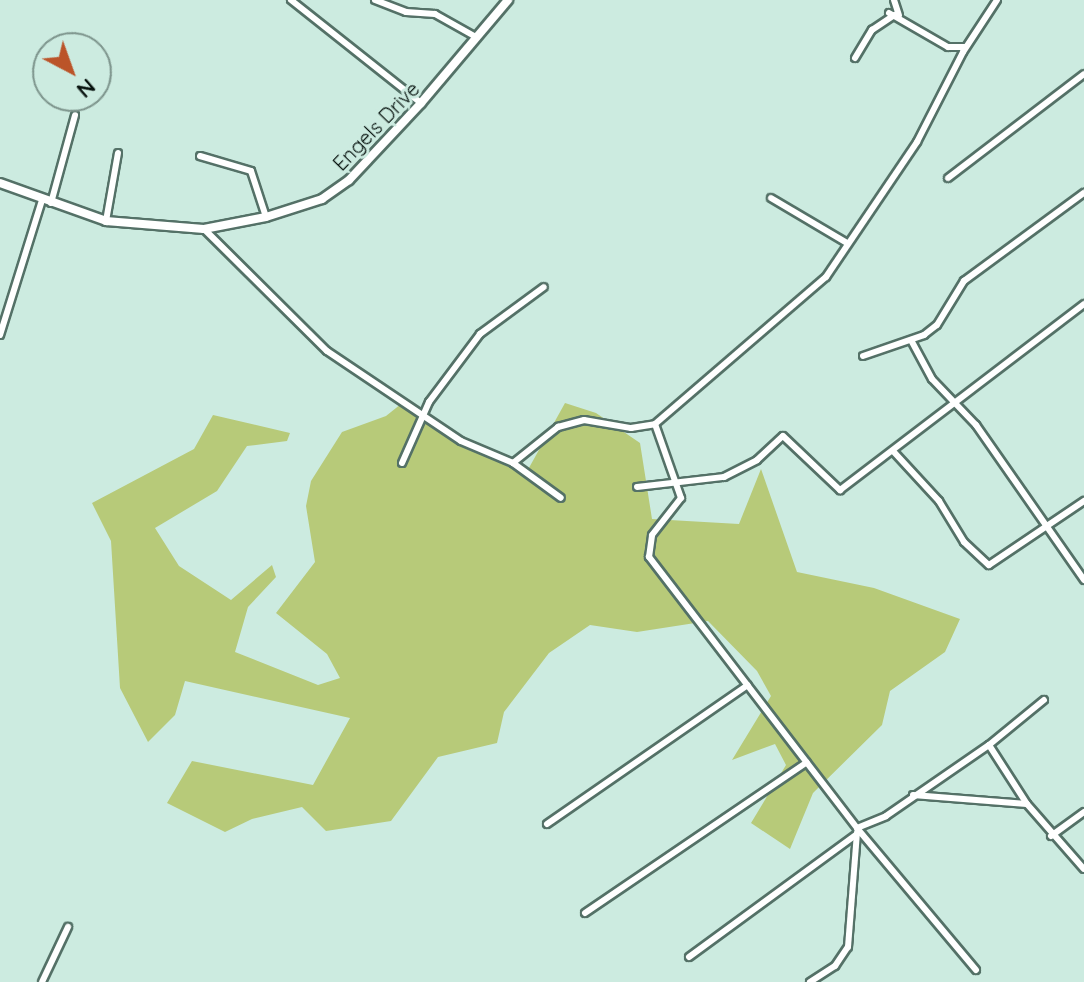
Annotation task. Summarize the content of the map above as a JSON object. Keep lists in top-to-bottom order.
{
  "streets": {
    "street": ["Engels Drive"]
  },
  "north": "bottom right"
}
